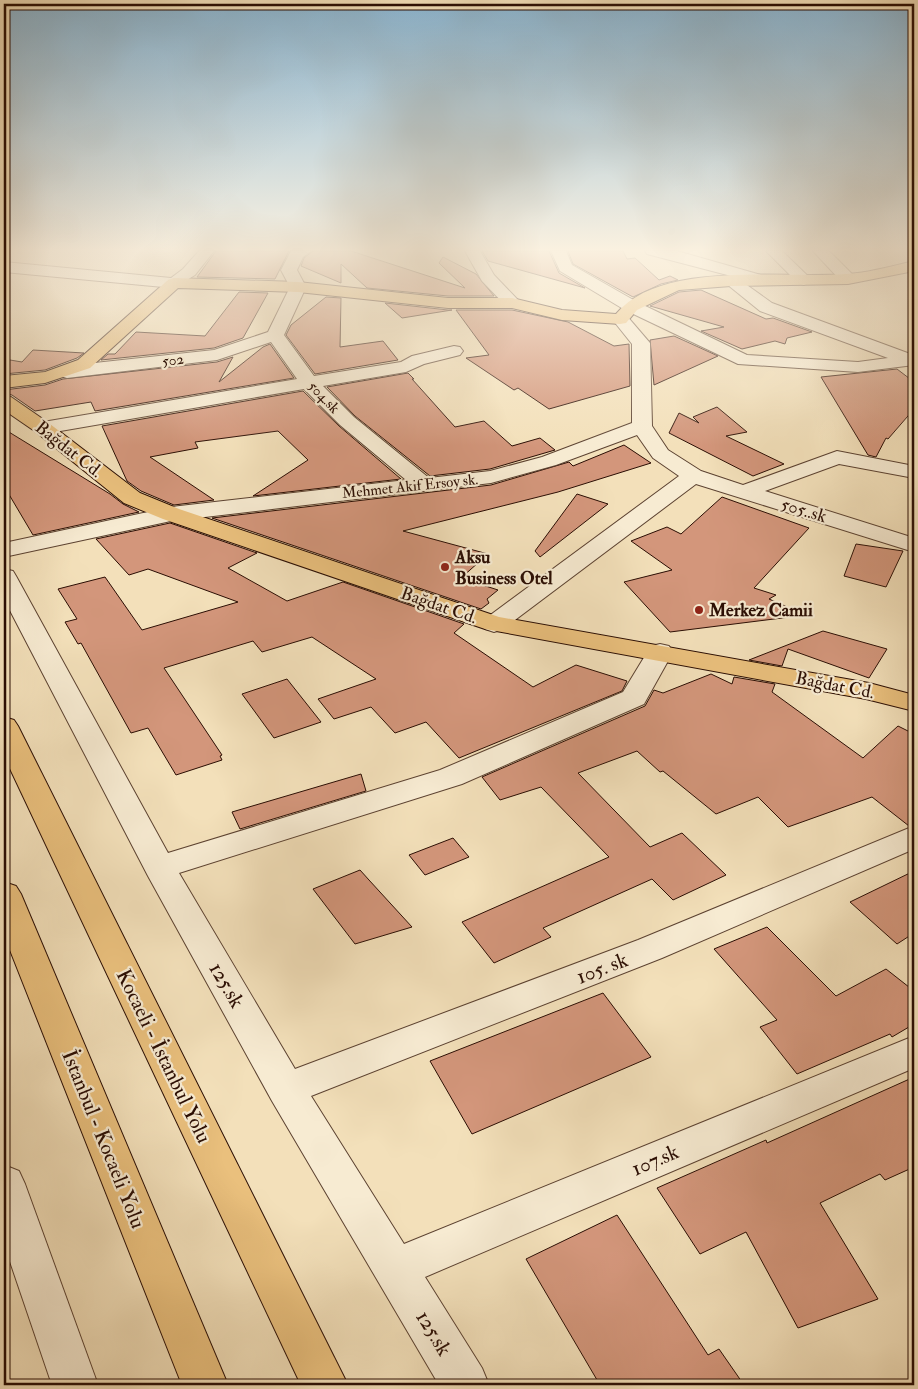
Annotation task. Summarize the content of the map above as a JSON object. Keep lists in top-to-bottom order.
{
  "streets": {
    "main road": ["Bağdat Cd.", "Kocaeli - İstanbul Yolu", "İstanbul - Kocaeli Yolu"],
    "street": [
      "502",
      "504.sk",
      "Mehmet Akif Ersoy sk.",
      "505..sk",
      "105. sk",
      "125.sk",
      "107.sk"
    ]
  },
  "crossings": [
    ["502", "504.sk"],
    ["504.sk", "Mehmet Akif Ersoy sk."],
    ["Bağdat Cd.", "Mehmet Akif Ersoy sk."],
    ["Mehmet Akif Ersoy sk.", "505..sk"],
    ["105. sk", "125.sk"],
    ["125.sk", "107.sk"]
  ],
  "places": ["Aksu Business Otel", "Merkez Camii"]
}
